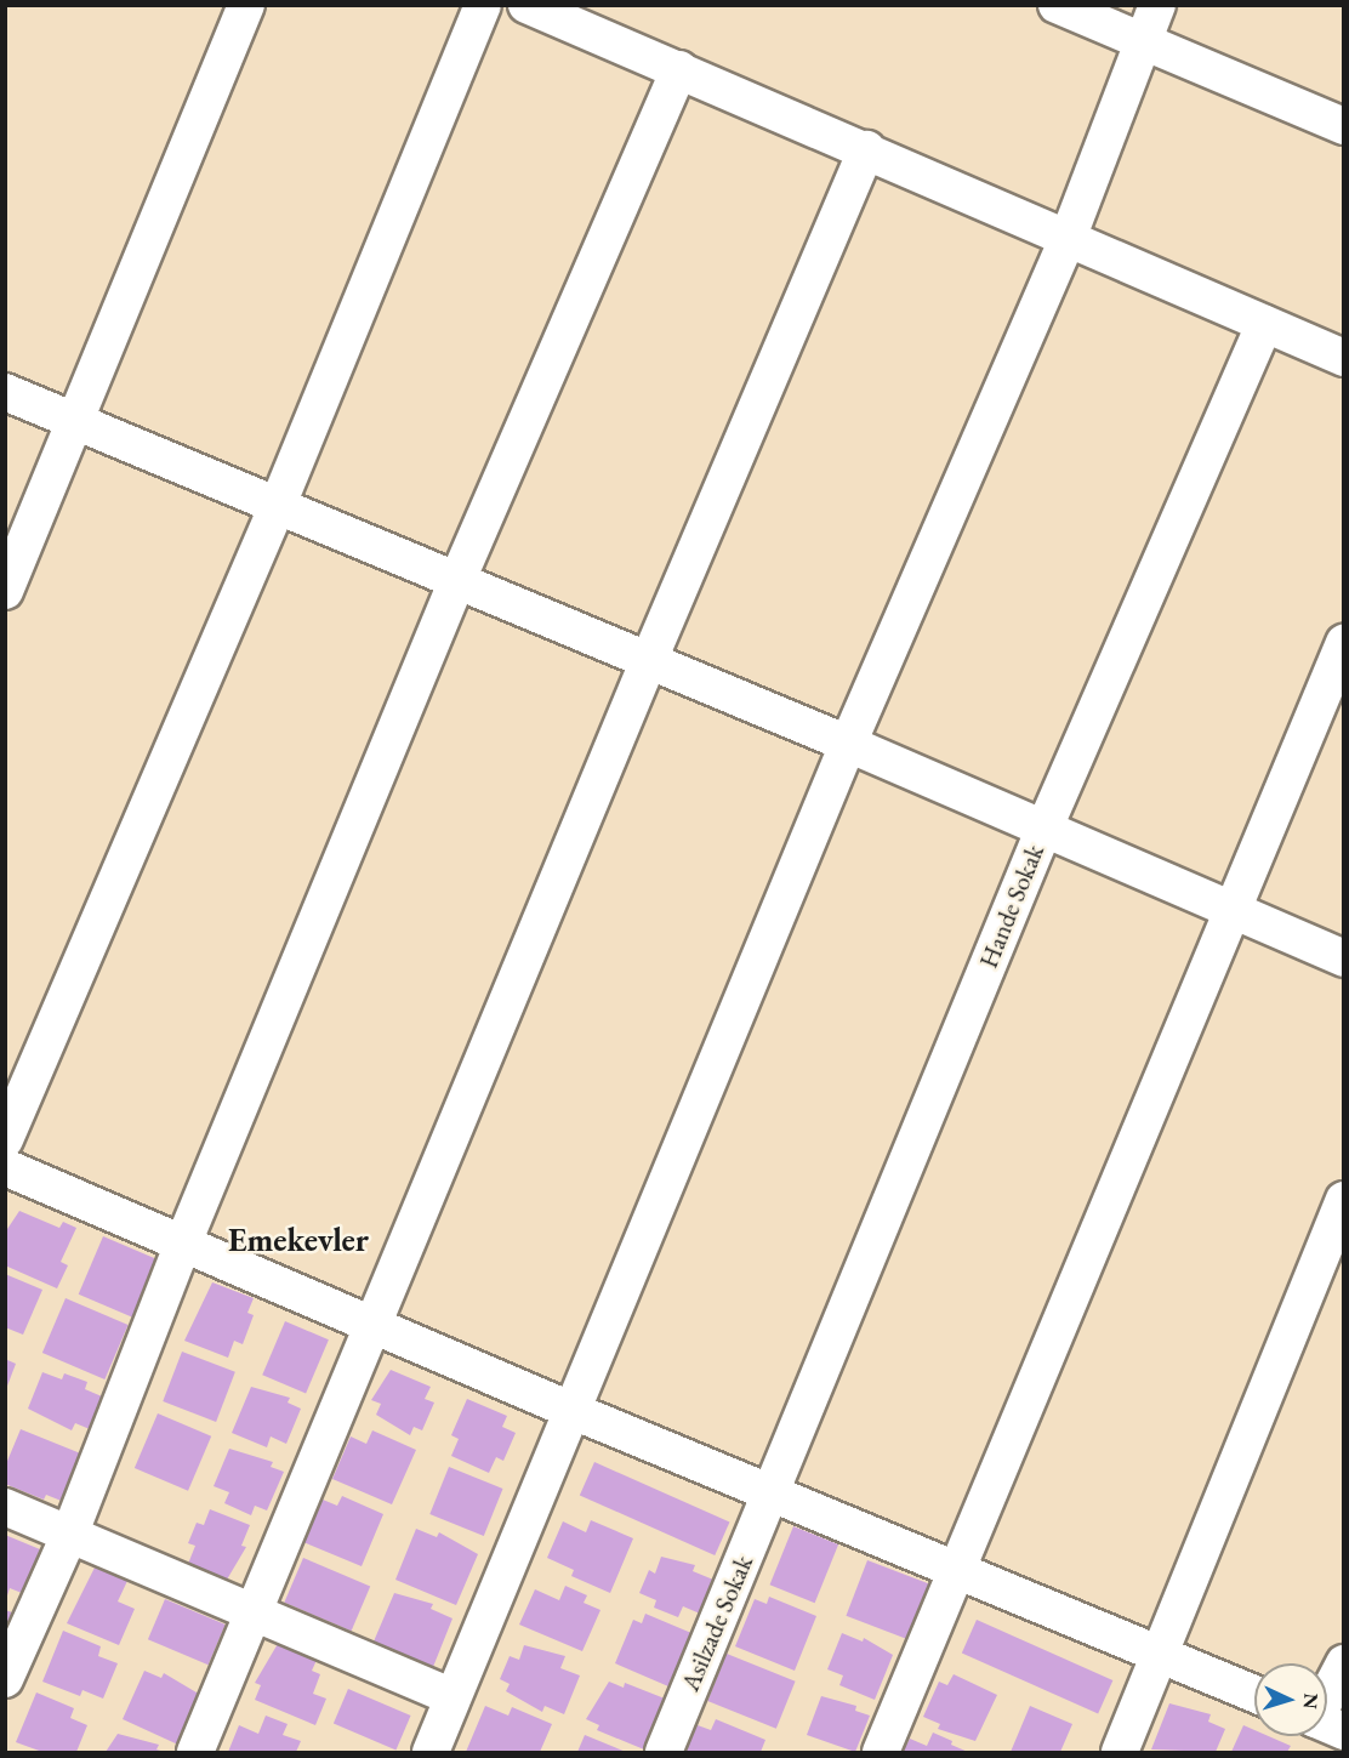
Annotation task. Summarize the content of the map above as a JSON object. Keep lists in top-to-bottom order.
{
  "streets": {
    "street": ["Hande Sokak", "Asilzade Sokak"]
  },
  "crossings": [
    ["Hande Sokak", "Asilzade Sokak"]
  ],
  "districts": ["Emekevler"],
  "north": "right"
}
